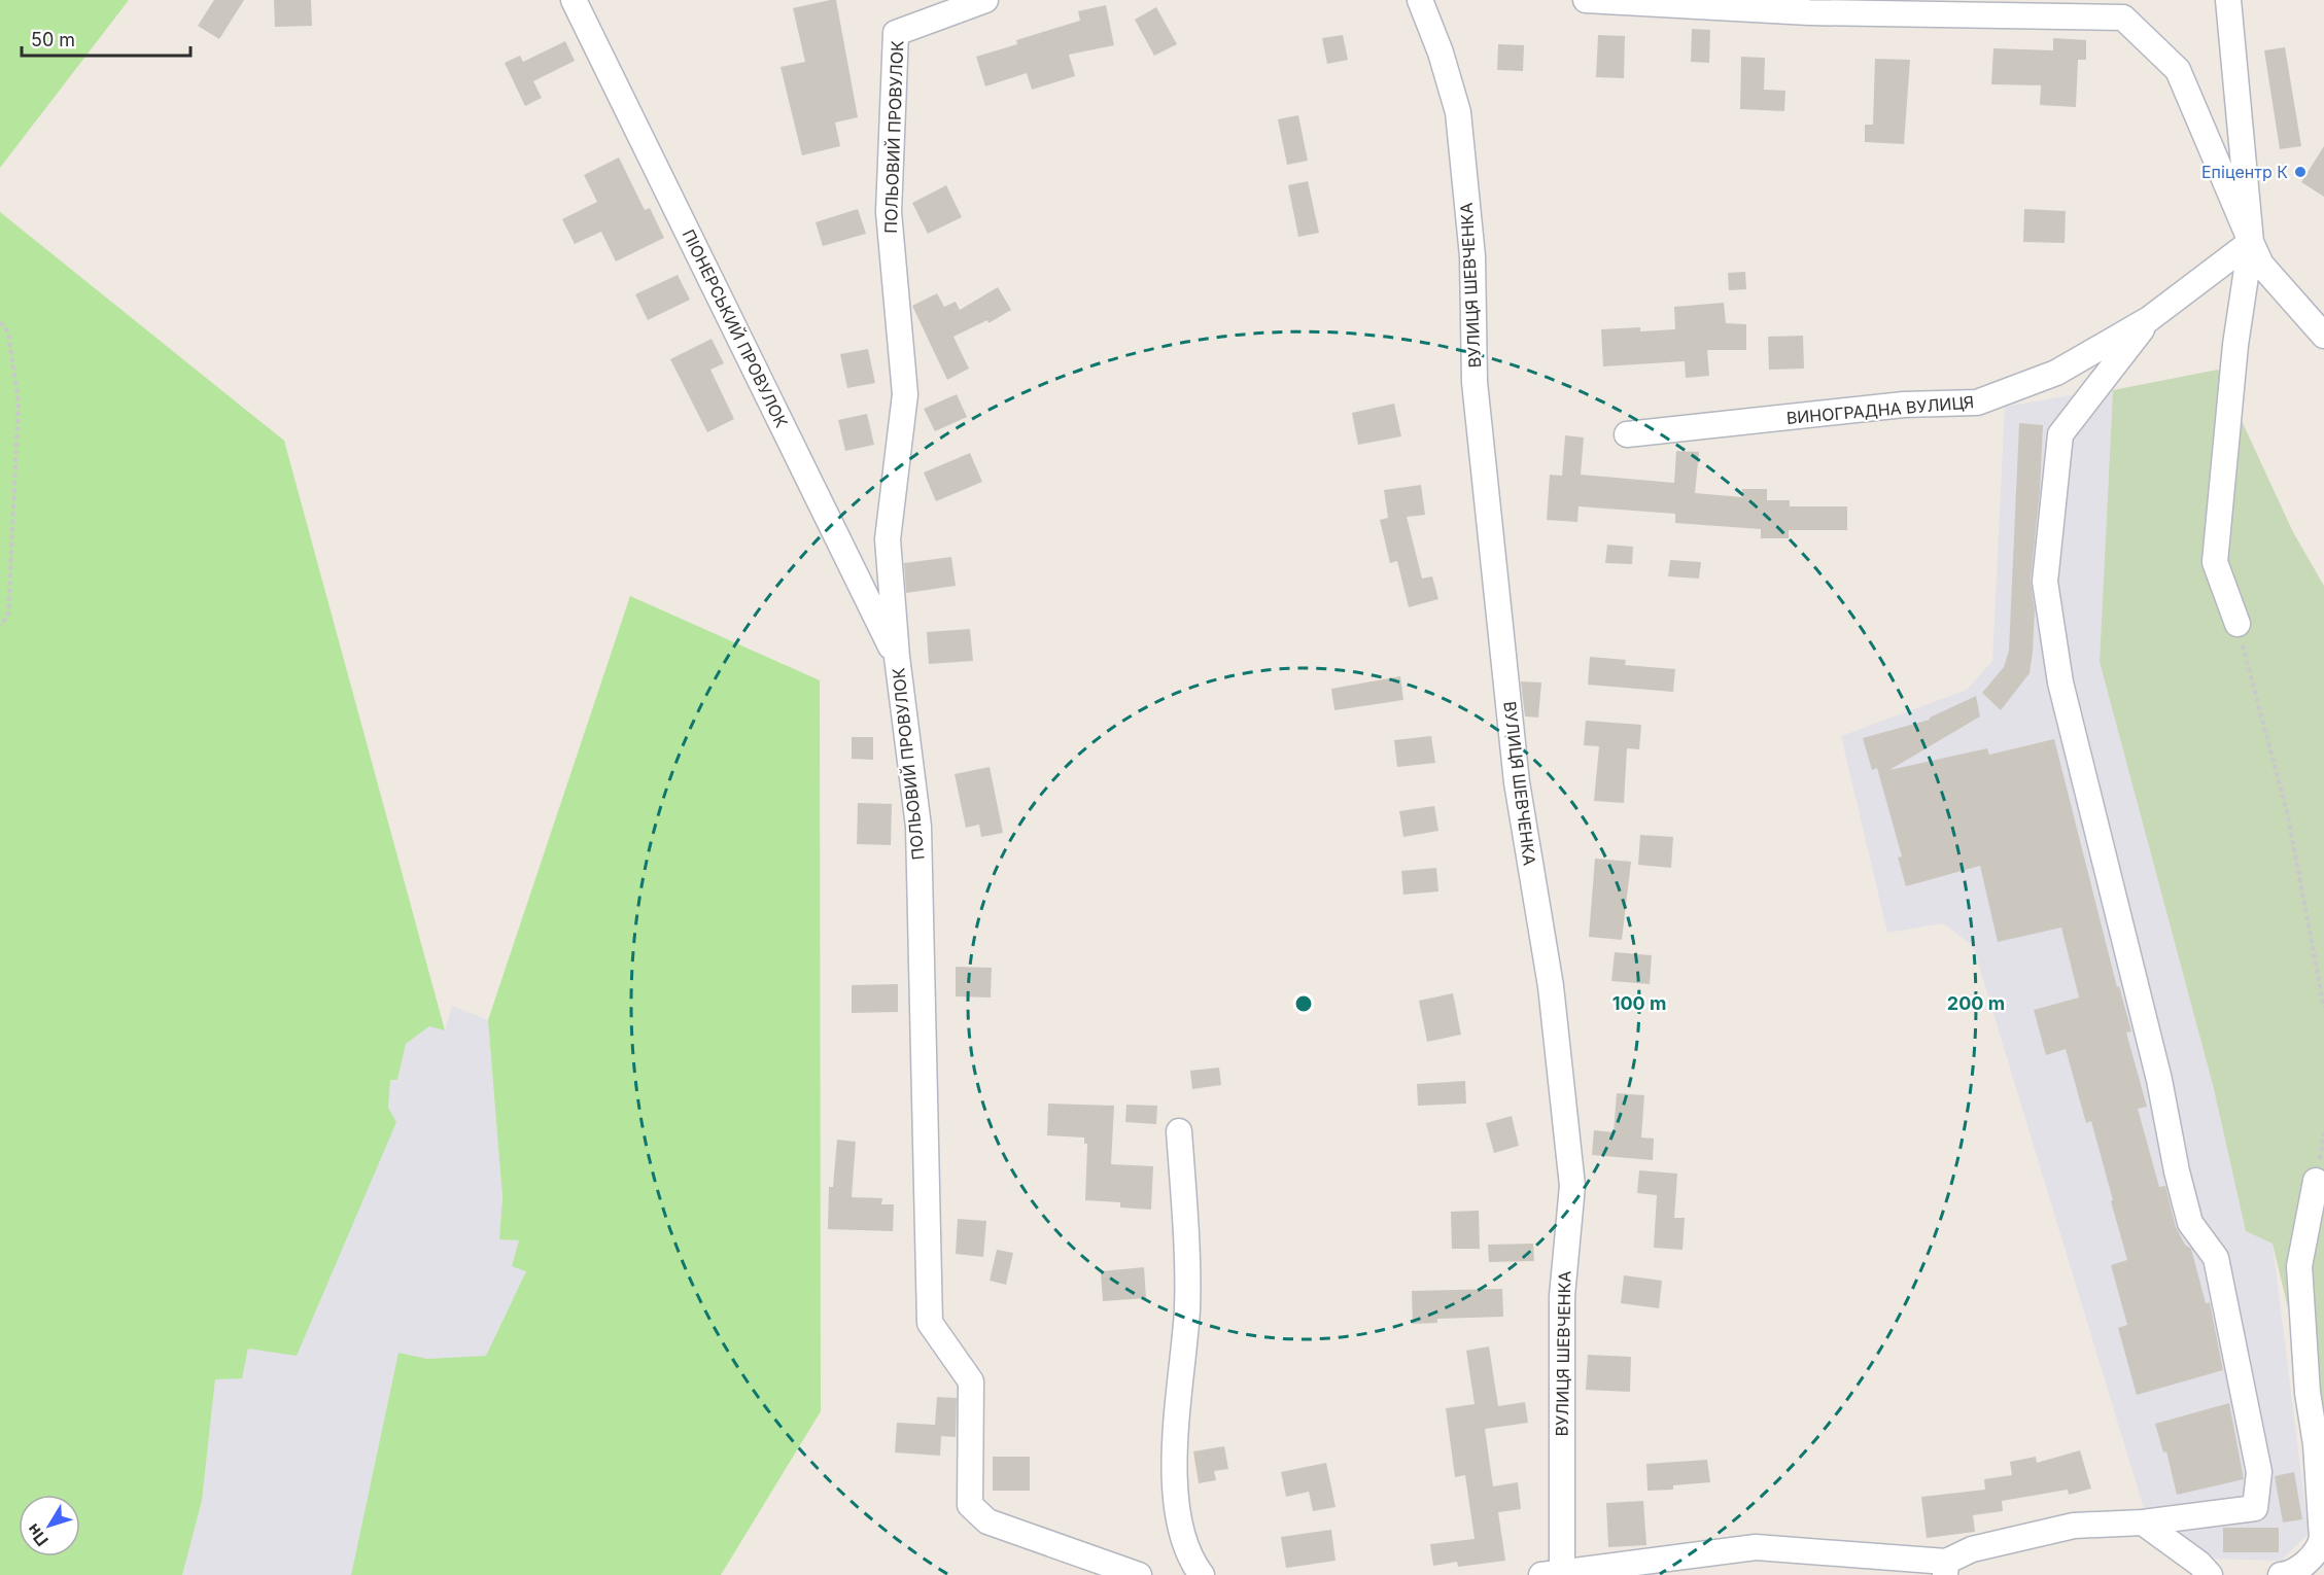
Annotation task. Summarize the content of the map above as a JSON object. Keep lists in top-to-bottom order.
{
  "streets": {
    "street": [
      "ПОЛЬОВИЙ ПРОВУЛОК",
      "ВУЛИЦЯ ШЕВЧЕНКА",
      "ПІОНЕРСЬКИЙ ПРОВУЛОК",
      "ВИНОГРАДНА ВУЛИЦЯ"
    ]
  },
  "crossings": [
    ["ПОЛЬОВИЙ ПРОВУЛОК", "ПІОНЕРСЬКИЙ ПРОВУЛОК"]
  ],
  "places": ["Епіцентр К"],
  "scale_bar": "50 m",
  "north": "bottom left",
  "rings": ["100 m", "200 m"]
}
